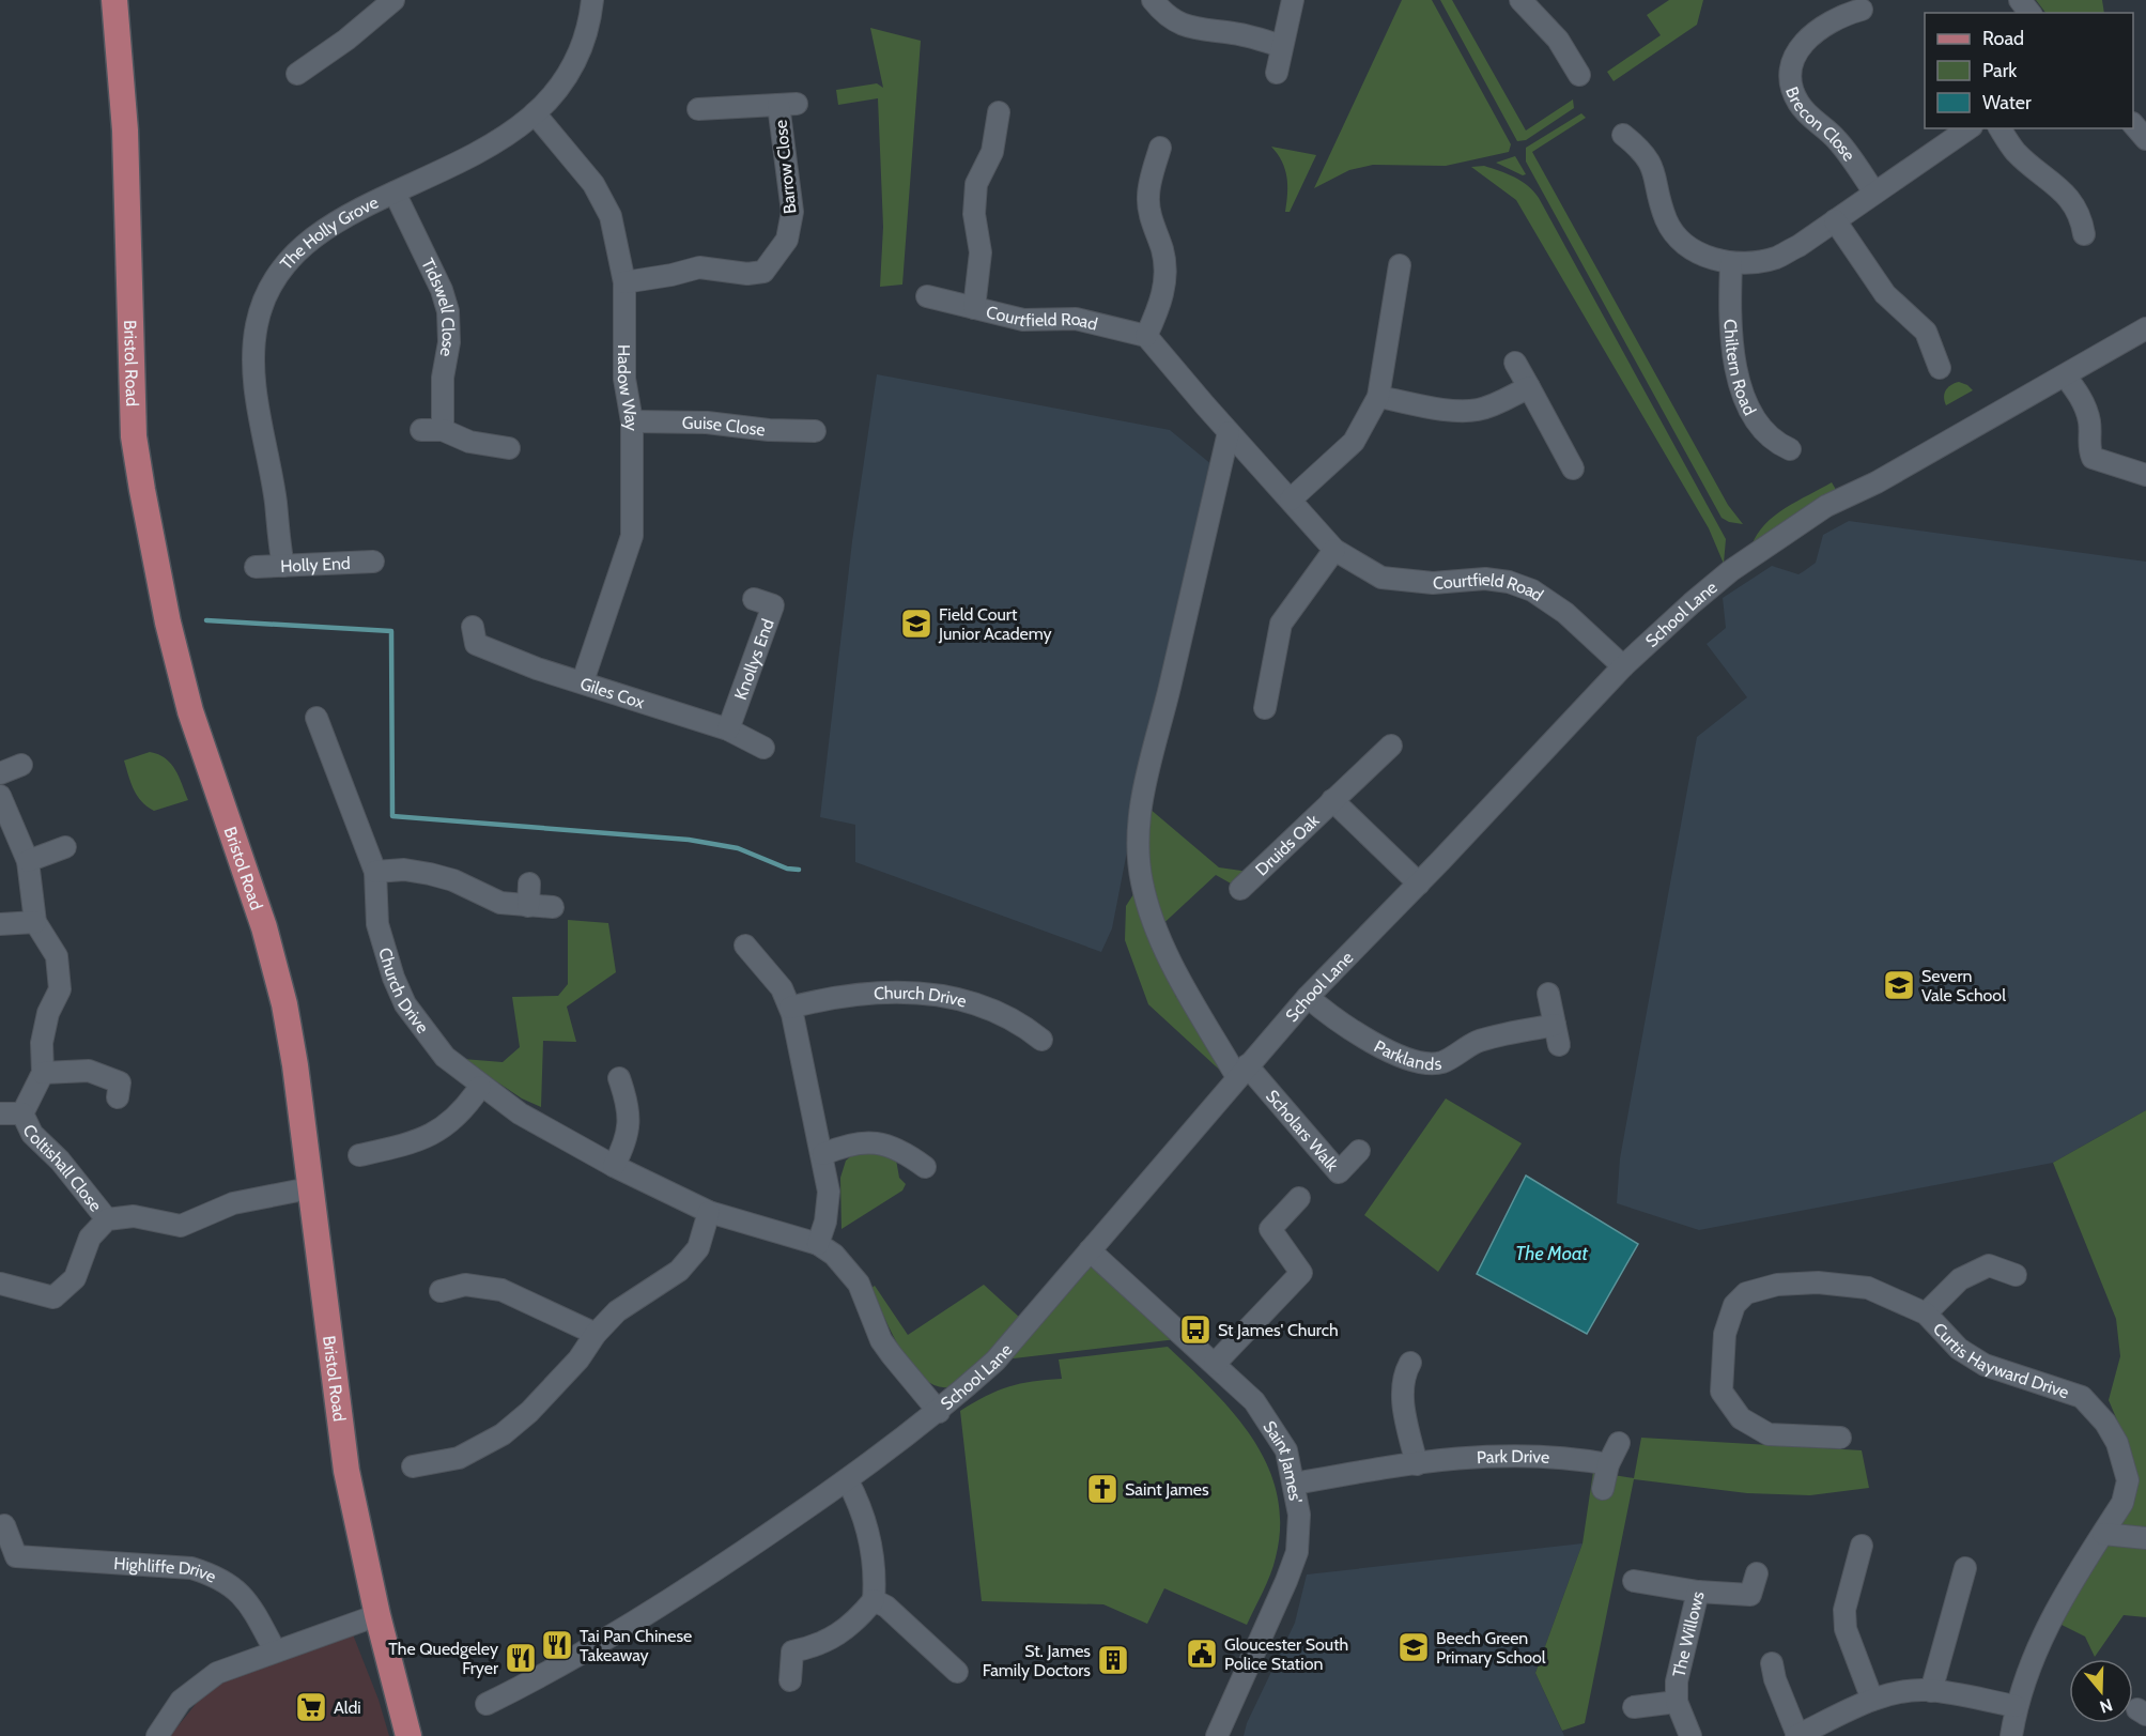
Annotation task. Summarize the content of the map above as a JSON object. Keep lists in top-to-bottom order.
{
  "streets": {
    "main road": ["Bristol Road"],
    "street": [
      "Brecon Close",
      "Barrow Close",
      "The Holly Grove",
      "Tidswell Close",
      "Courtfield Road",
      "Chiltern Road",
      "Hadow Way",
      "Guise Close",
      "Holly End",
      "School Lane",
      "Knollys End",
      "Giles Cox",
      "Druids Oak",
      "Church Drive",
      "Parklands",
      "Scholars Walk",
      "Coltishall Close",
      "Curtis Hayward Drive",
      "Park Drive",
      "Saint James'",
      "Highliffe Drive",
      "The Willows"
    ]
  },
  "crossings": [
    ["Barrow Close", "Hadow Way"],
    ["The Holly Grove", "Tidswell Close"],
    ["The Holly Grove", "Hadow Way"],
    ["The Holly Grove", "Holly End"],
    ["Courtfield Road", "School Lane"],
    ["Hadow Way", "Guise Close"],
    ["Hadow Way", "Giles Cox"],
    ["School Lane", "Druids Oak"],
    ["School Lane", "Church Drive"],
    ["School Lane", "Parklands"],
    ["School Lane", "Scholars Walk"],
    ["School Lane", "Saint James'"],
    ["Knollys End", "Giles Cox"],
    ["Park Drive", "Saint James'"]
  ],
  "water": ["The Moat"],
  "places": {
    "school or university": ["Field Court Junior Academy", "Severn Vale School", "Beech Green Primary School"],
    "bus stop": ["St James' Church"],
    "church": ["Saint James"],
    "restaurant": ["Tai Pan Chinese Takeaway", "The Quedgeley Fryer"],
    "public building": ["Gloucester South Police Station"],
    "building": ["St. James Family Doctors"],
    "supermarket": ["Aldi"]
  },
  "legend": ["Road", "Park", "Water"],
  "north": "bottom"
}
